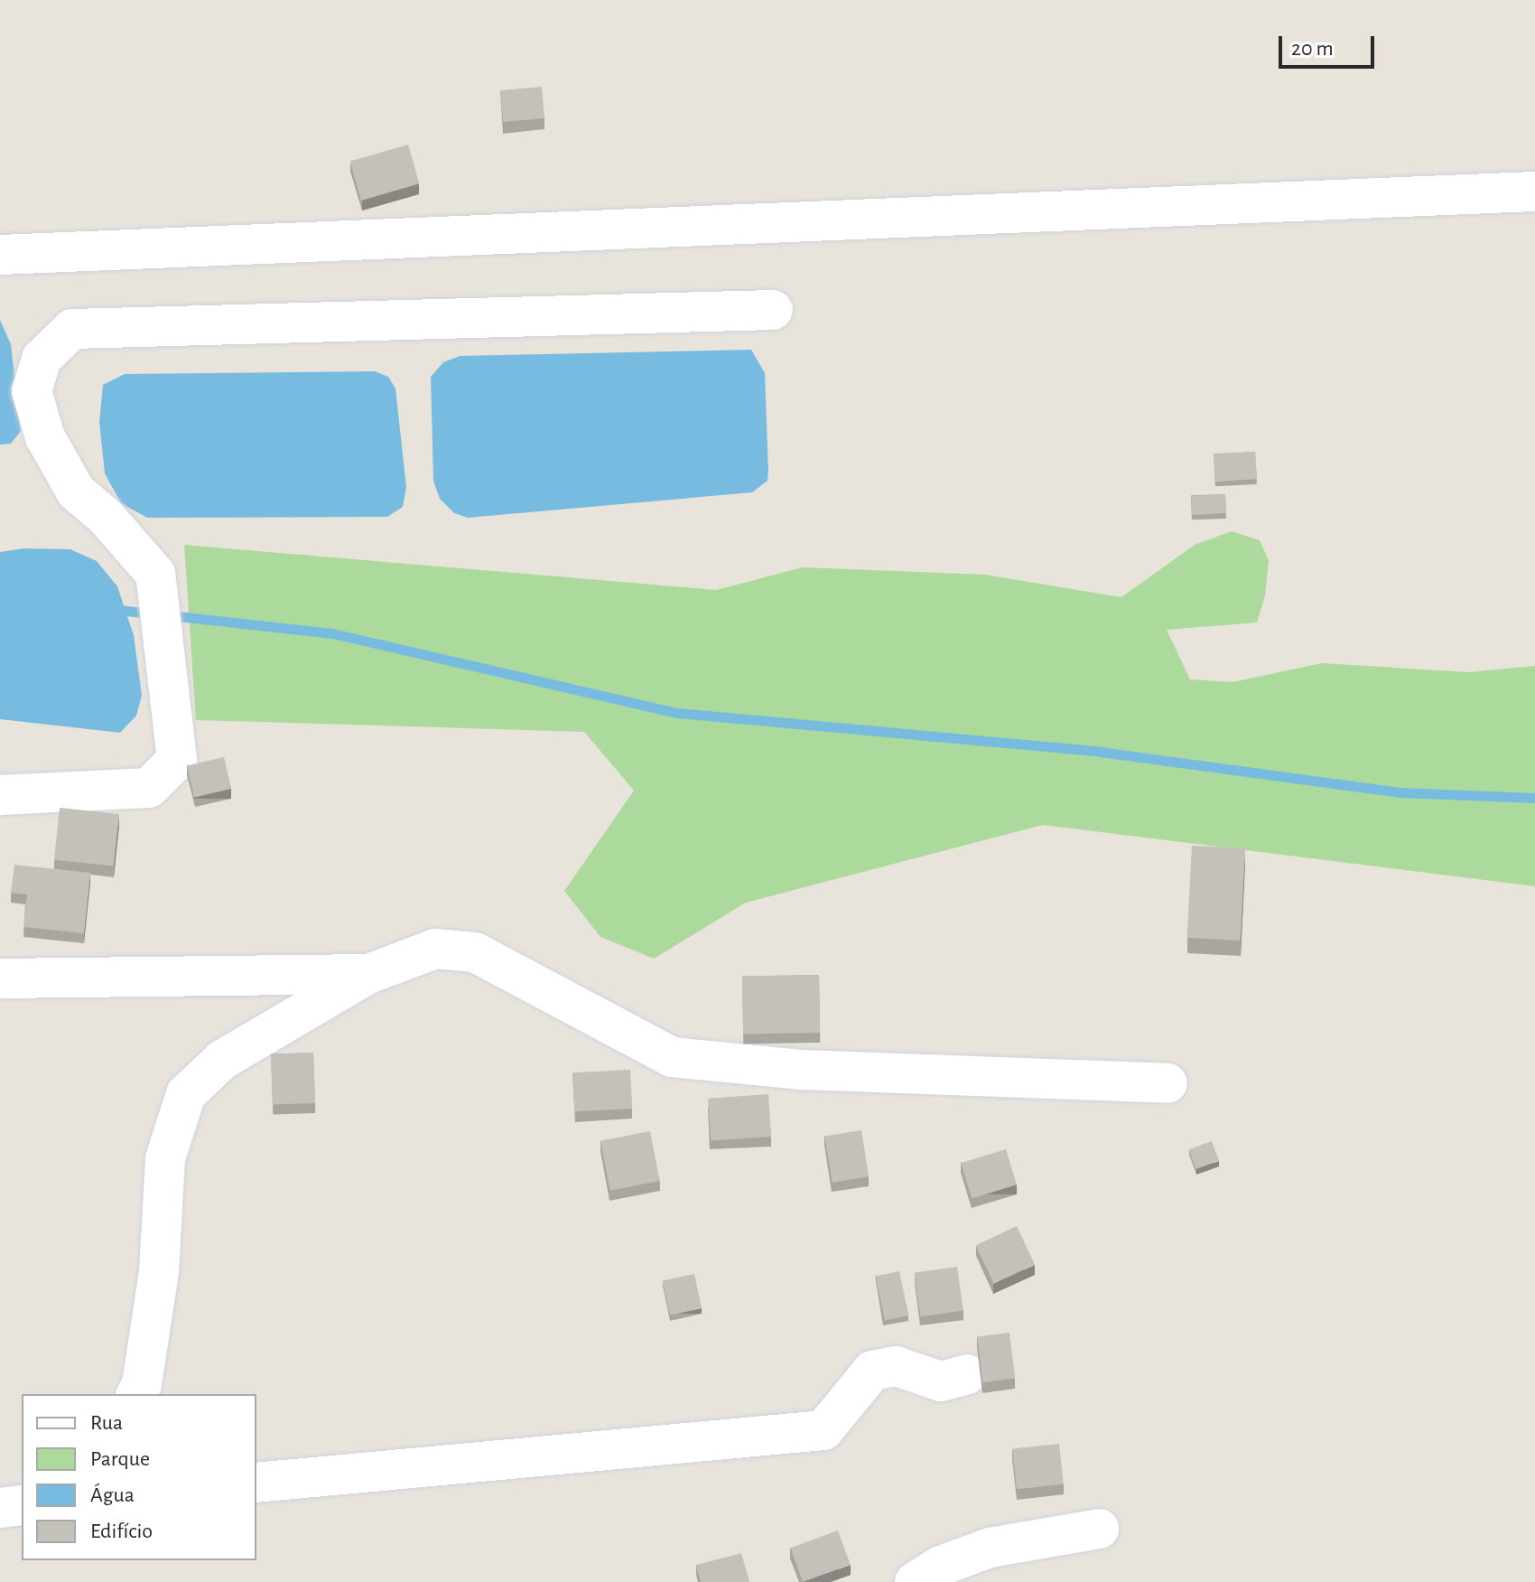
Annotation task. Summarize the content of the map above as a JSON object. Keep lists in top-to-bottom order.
{
  "legend": [
    "Rua",
    "Parque",
    "Água",
    "Edifício"
  ],
  "scale_bar": "20 m"
}
